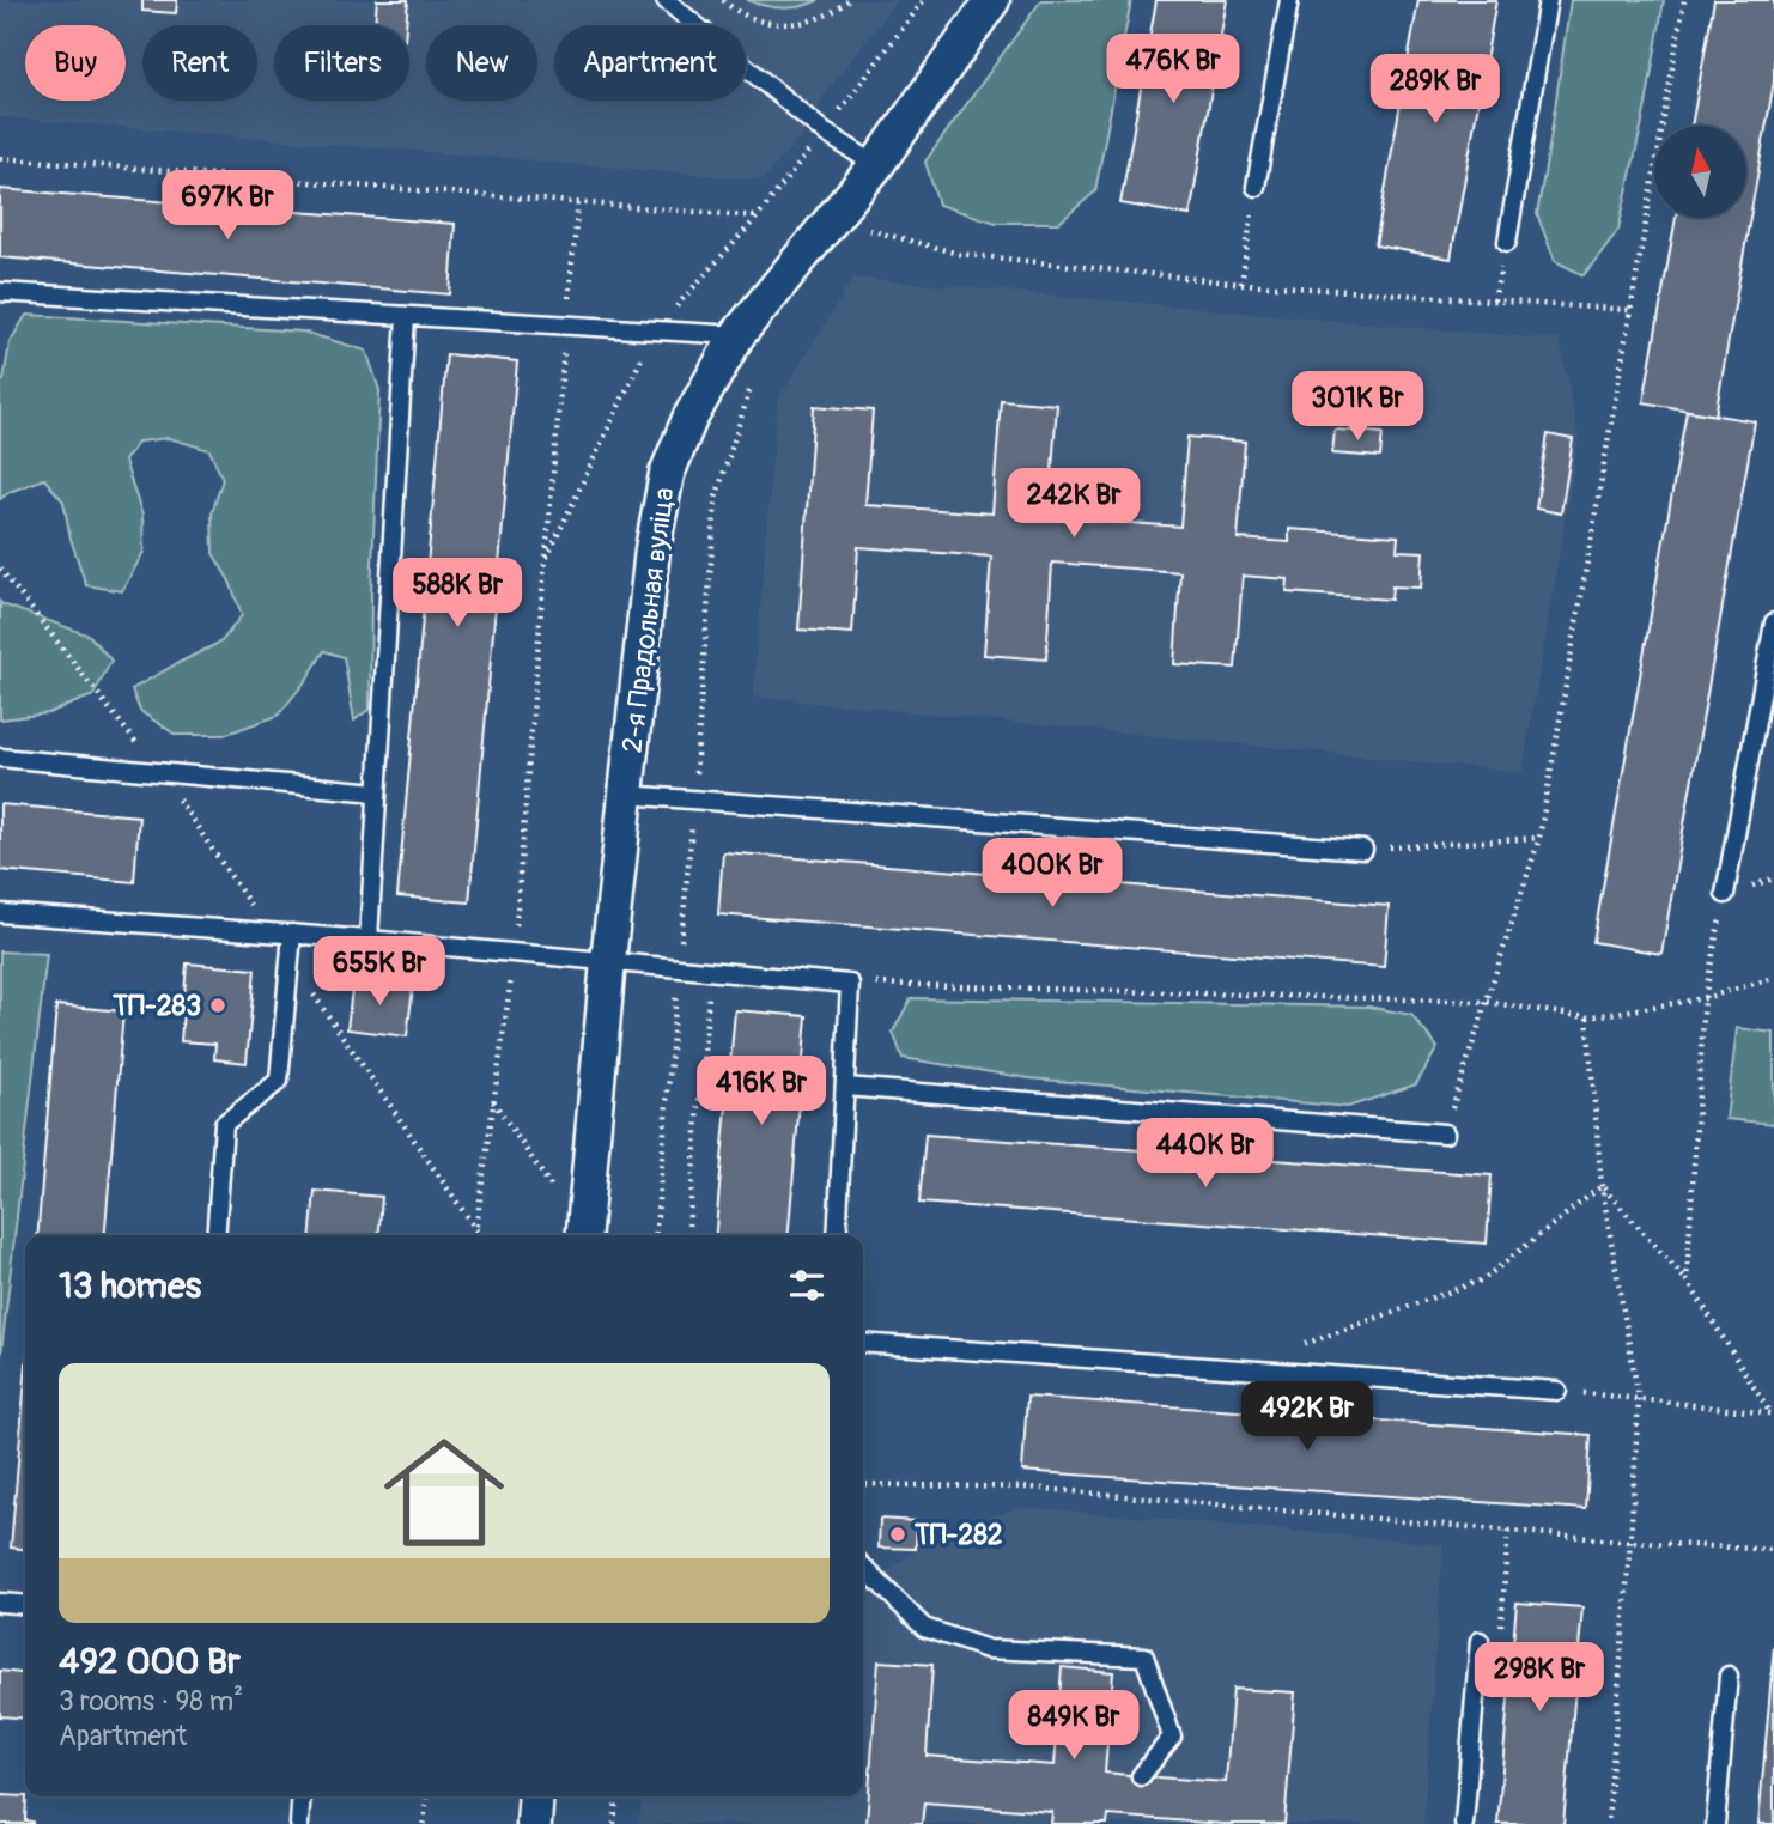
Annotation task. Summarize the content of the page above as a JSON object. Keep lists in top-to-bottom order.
{
  "streets": {
    "street": ["2-я Прадольная вуліца"]
  },
  "places": ["ТП-283", "ТП-282"],
  "north": "top",
  "page": {
    "chip": [
      "Buy",
      "Rent",
      "Filters",
      "New",
      "Apartment"
    ],
    "price": [
      "476K Br",
      "289K Br",
      "697K Br",
      "301K Br",
      "242K Br",
      "588K Br",
      "400K Br",
      "655K Br",
      "416K Br",
      "440K Br",
      "492K Br",
      "298K Br",
      "849K Br"
    ],
    "heading": "13 homes",
    "list": [
      {
        "name": "492 000 Br",
        "note": "3 rooms · 98 m² · Apartment"
      }
    ]
  }
}
